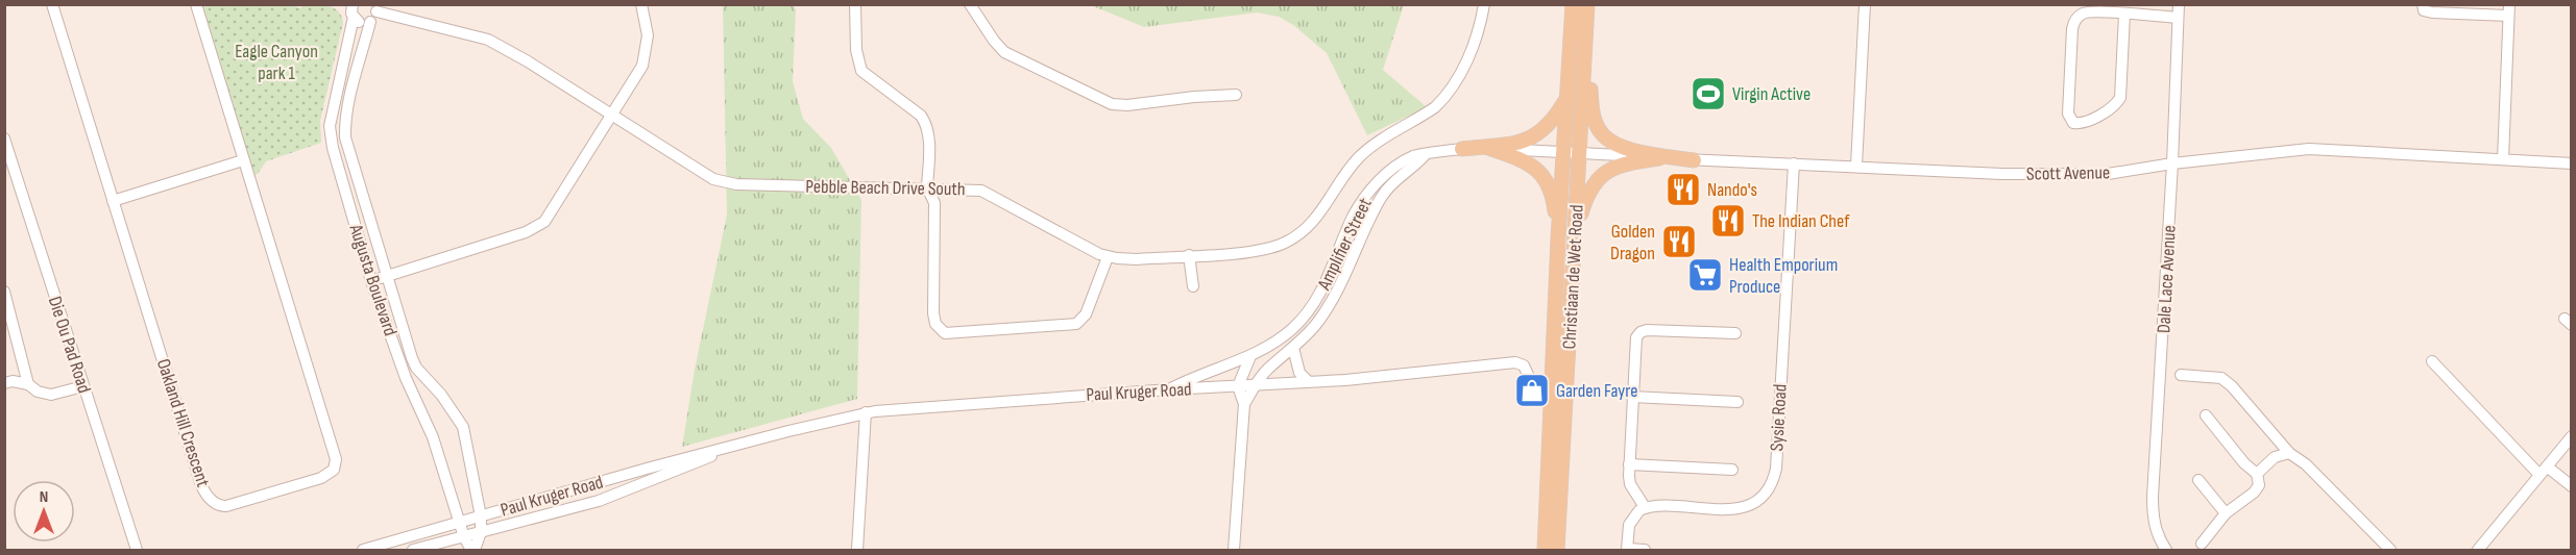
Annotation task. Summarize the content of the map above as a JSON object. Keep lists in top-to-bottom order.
{
  "streets": {
    "main road": ["Christiaan de Wet Road"],
    "street": [
      "Scott Avenue",
      "Pebble Beach Drive South",
      "Amplifier Street",
      "Dale Lace Avenue",
      "Augusta Boulevard",
      "Die Ou Pad Road",
      "Paul Kruger Road",
      "Sysie Road",
      "Oakland Hill Crescent"
    ]
  },
  "crossings": [
    ["Scott Avenue", "Amplifier Street"],
    ["Scott Avenue", "Christiaan de Wet Road"],
    ["Scott Avenue", "Dale Lace Avenue"],
    ["Scott Avenue", "Sysie Road"],
    ["Pebble Beach Drive South", "Augusta Boulevard"],
    ["Amplifier Street", "Christiaan de Wet Road"],
    ["Amplifier Street", "Paul Kruger Road"],
    ["Augusta Boulevard", "Paul Kruger Road"]
  ],
  "parks": ["Eagle Canyon park 1"],
  "places": {
    "sports": ["Virgin Active"],
    "restaurant": ["Nando's", "The Indian Chef", "Golden Dragon"],
    "supermarket": ["Health Emporium Produce"],
    "shop": ["Garden Fayre"]
  },
  "north": "top"
}
